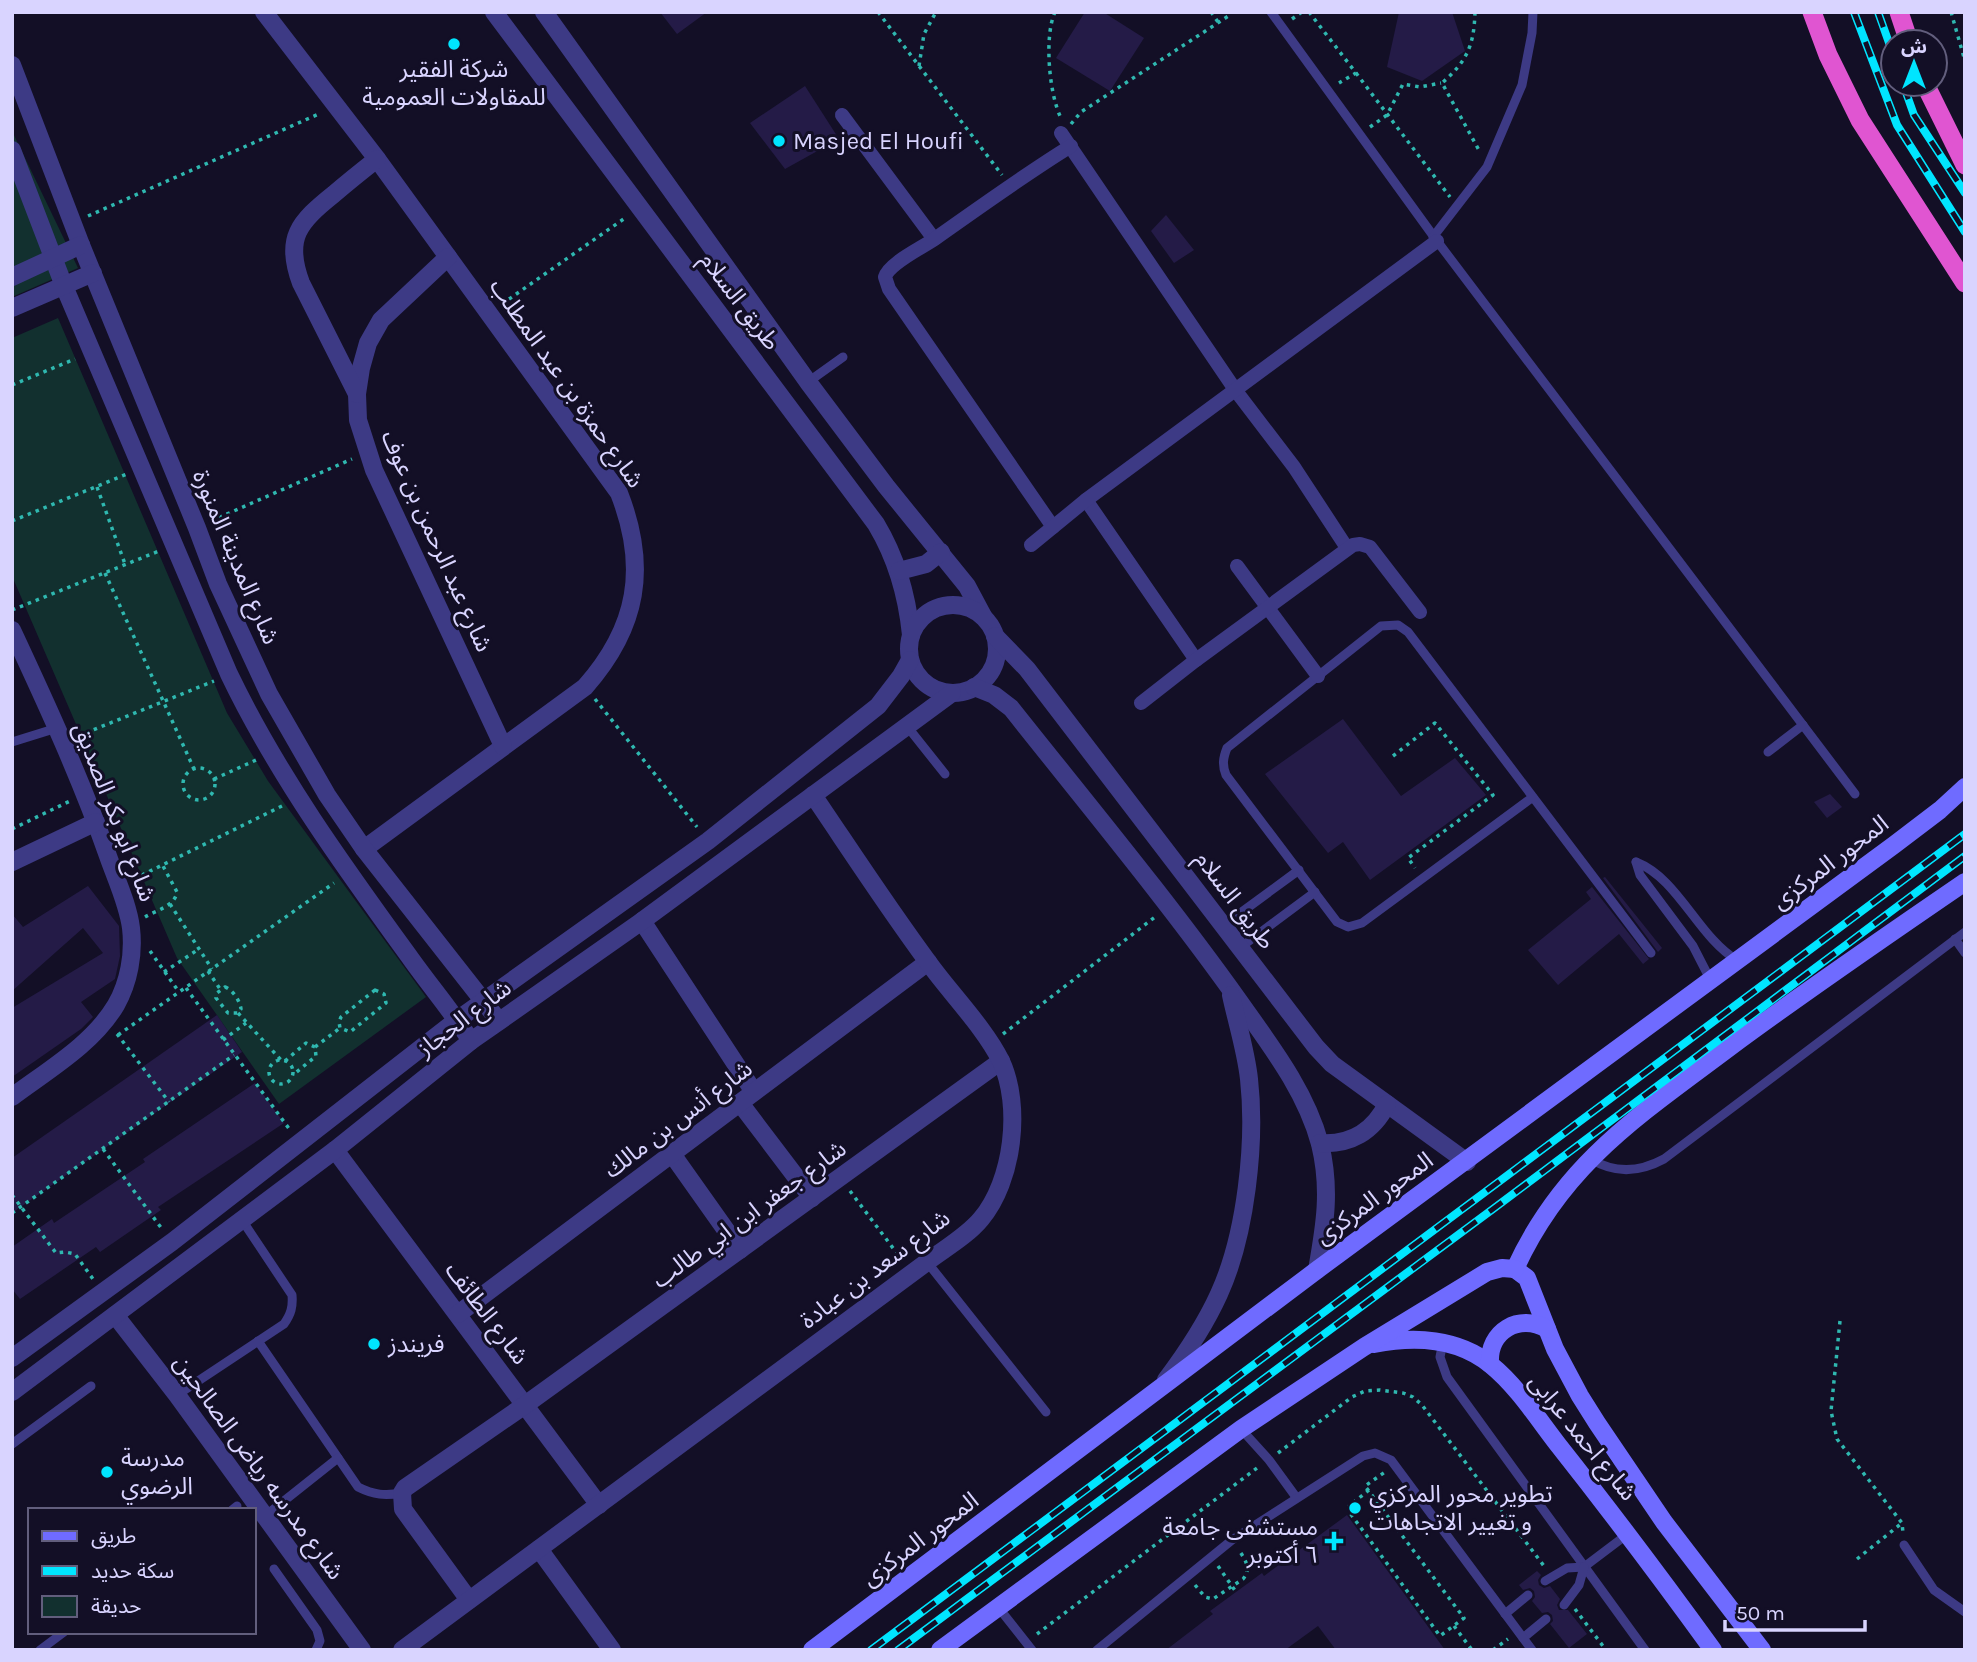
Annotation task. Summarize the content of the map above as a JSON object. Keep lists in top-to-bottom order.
{
  "streets": {
    "main road": ["المحور المركزى", "شارع احمد عرابى"],
    "street": [
      "طريق السلام",
      "شارع حمزة بن عبد المطلب",
      "شارع عبد الرحمن بن عوف",
      "شارع المدينة المنورة",
      "شارع ابو بكر الصديق",
      "شارع الحجاز",
      "شارع أنس بن مالك",
      "شارع جعفر ابن ابي طالب",
      "شارع سعد بن عبادة",
      "شارع الطائف",
      "شارع مدرسه رياض الصالحين"
    ]
  },
  "crossings": [
    ["طريق السلام", "المحور المركزى"],
    ["طريق السلام", "شارع الحجاز"],
    ["شارع حمزة بن عبد المطلب", "شارع عبد الرحمن بن عوف"],
    ["شارع حمزة بن عبد المطلب", "شارع المدينة المنورة"],
    ["شارع المدينة المنورة", "شارع الحجاز"],
    ["شارع الحجاز", "شارع سعد بن عبادة"],
    ["شارع الحجاز", "شارع الطائف"],
    ["شارع الحجاز", "شارع مدرسه رياض الصالحين"],
    ["شارع أنس بن مالك", "شارع سعد بن عبادة"],
    ["شارع أنس بن مالك", "شارع الطائف"],
    ["شارع جعفر ابن ابي طالب", "شارع سعد بن عبادة"],
    ["شارع جعفر ابن ابي طالب", "شارع الطائف"],
    ["شارع سعد بن عبادة", "شارع الطائف"]
  ],
  "places": {
    "other": [
      "شركة الفقير للمقاولات العمومية",
      "Masjed El Houfi",
      "فريندز",
      "مدرسة الرضوي",
      "تطوير محور المركزي و تغيير الاتجاهات"
    ],
    "health": ["مستشفى جامعة ٦ أكتوبر"]
  },
  "legend": ["طريق", "سكة حديد", "حديقة"],
  "scale_bar": "50 m",
  "north": "top"
}
